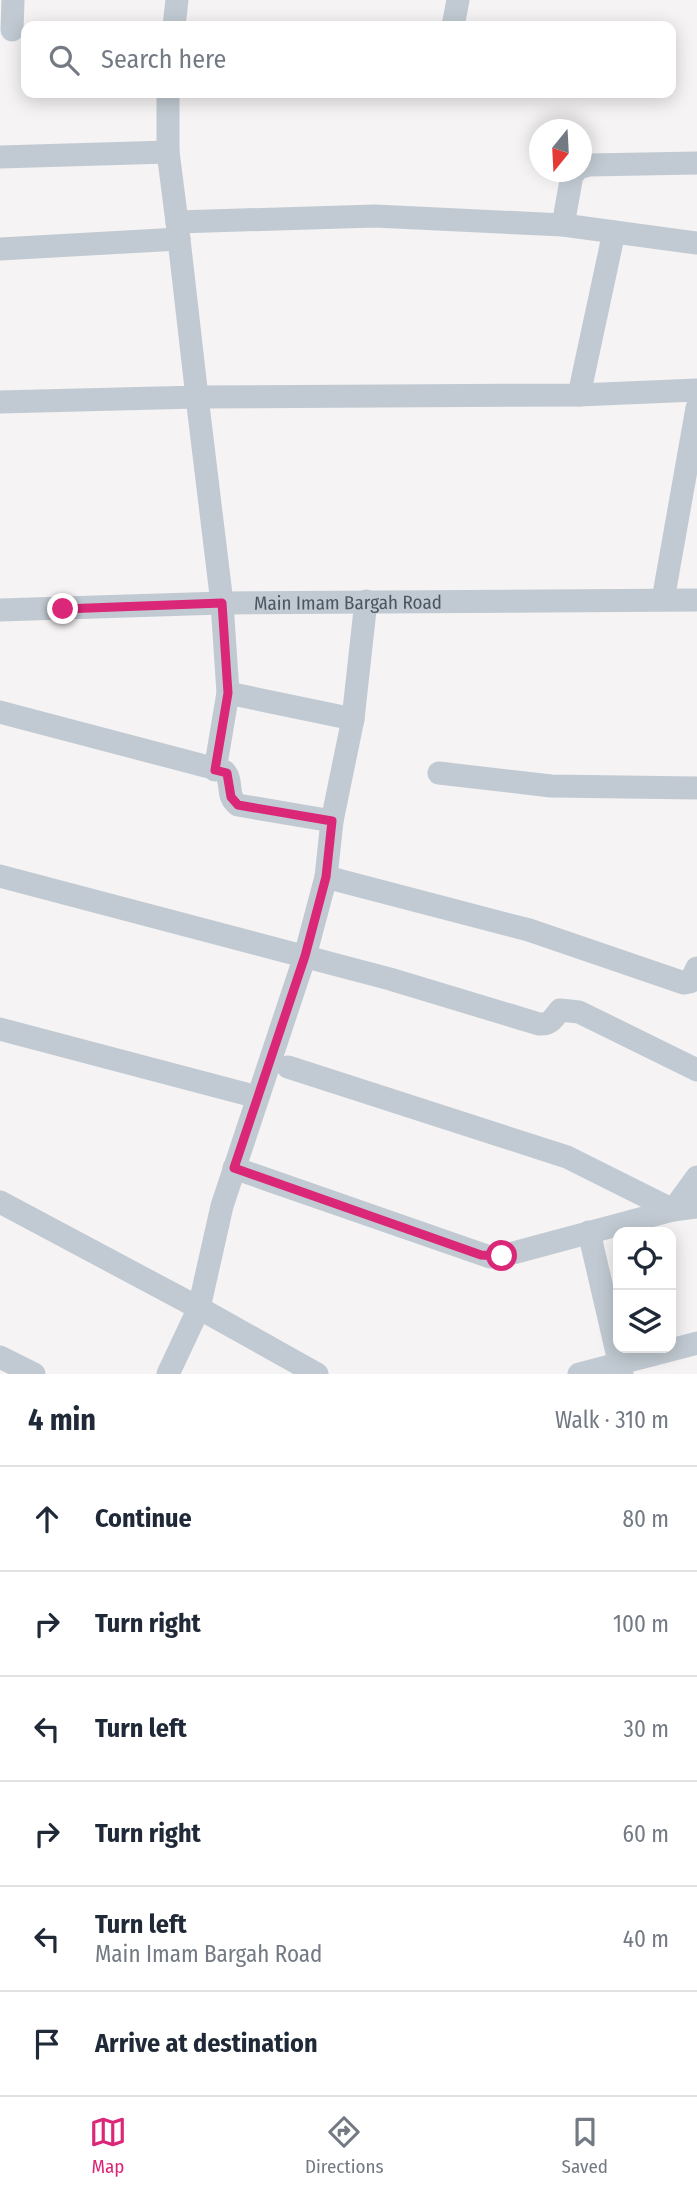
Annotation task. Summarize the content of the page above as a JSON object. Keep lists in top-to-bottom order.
{
  "streets": {
    "street": ["Main Imam Bargah Road"]
  },
  "north": "bottom",
  "page": {
    "search": "Search here",
    "heading": ["4 min", "Walk · 310 m"],
    "list": [
      ["Continue", "80 m"],
      ["Turn right", "100 m"],
      ["Turn left", "30 m"],
      ["Turn right", "60 m"],
      ["Turn left", "Main Imam Bargah Road", "40 m"],
      "Arrive at destination"
    ],
    "nav": ["Map", "Directions", "Saved"]
  }
}
